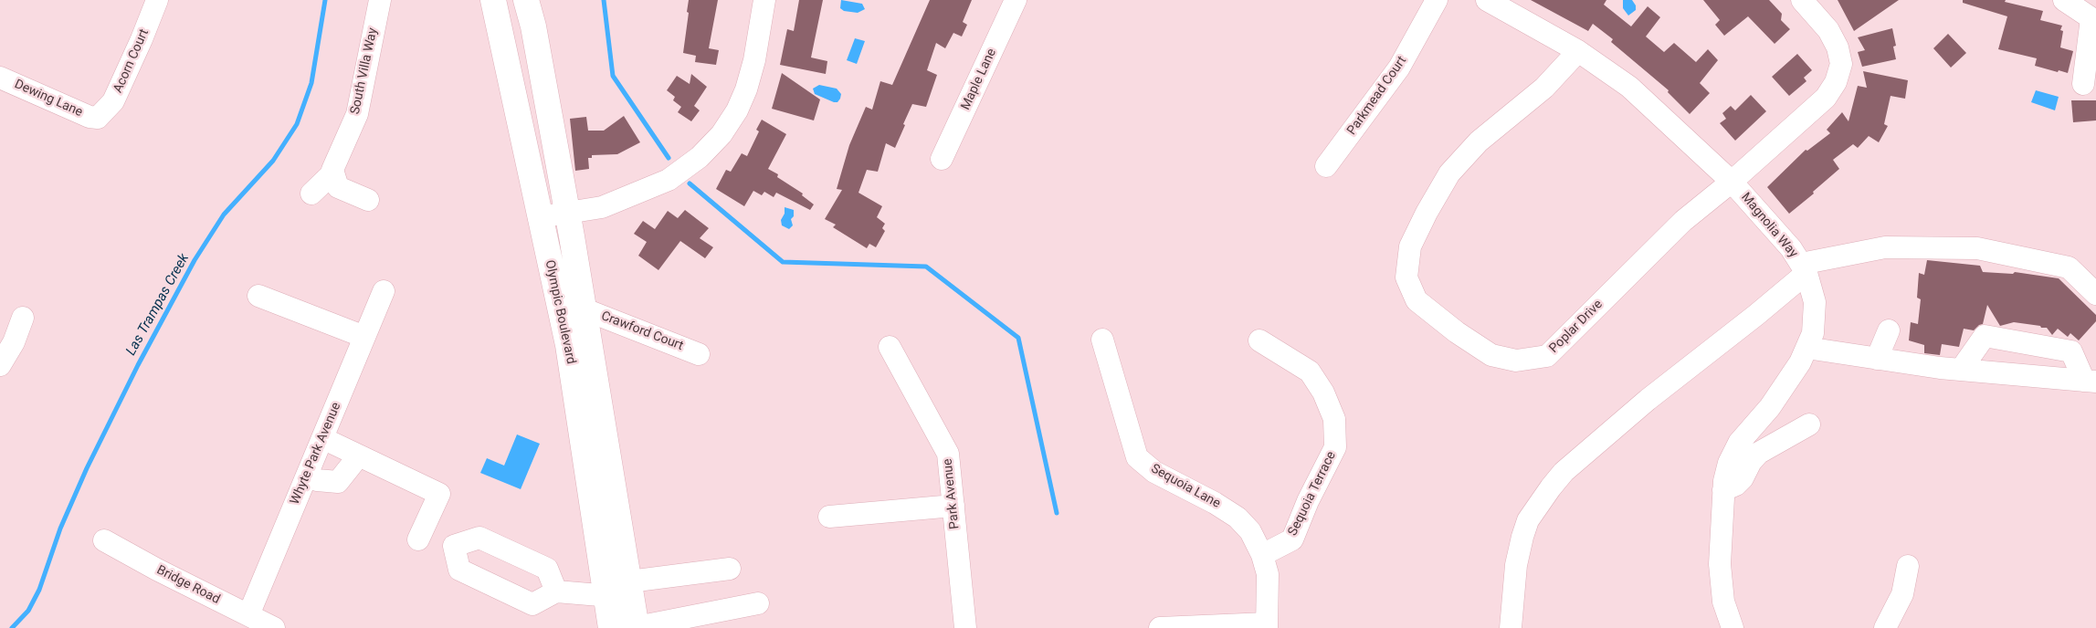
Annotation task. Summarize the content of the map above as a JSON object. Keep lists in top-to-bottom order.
{
  "streets": {
    "main road": ["Olympic Boulevard"],
    "street": [
      "Acorn Court",
      "South Villa Way",
      "Maple Lane",
      "Parkmead Court",
      "Dewing Lane",
      "Magnolia Way",
      "Poplar Drive",
      "Crawford Court",
      "Whyte Park Avenue",
      "Sequoia Lane",
      "Park Avenue",
      "Sequoia Terrace",
      "Bridge Road"
    ]
  },
  "crossings": [
    ["Acorn Court", "Dewing Lane"],
    ["Magnolia Way", "Poplar Drive"],
    ["Olympic Boulevard", "Crawford Court"],
    ["Whyte Park Avenue", "Bridge Road"],
    ["Sequoia Lane", "Sequoia Terrace"]
  ],
  "water": ["Las Trampas Creek"]
}
